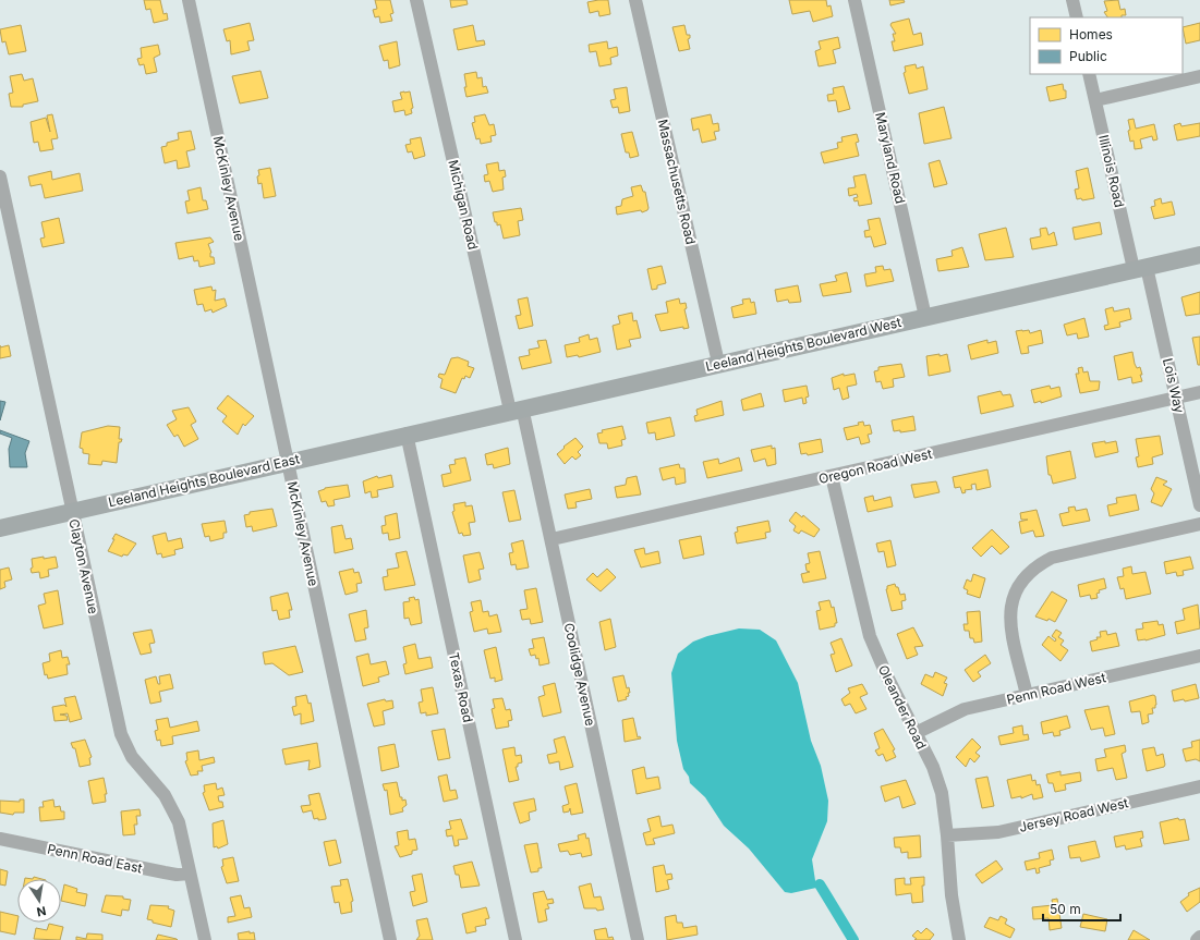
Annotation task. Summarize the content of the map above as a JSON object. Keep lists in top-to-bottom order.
{
  "streets": {
    "main road": ["Leeland Heights Boulevard West", "Leeland Heights Boulevard East"],
    "street": [
      "Maryland Road",
      "Illinois Road",
      "Massachusetts Road",
      "McKinley Avenue",
      "Michigan Road",
      "Lois Way",
      "Oregon Road West",
      "Clayton Avenue",
      "Coolidge Avenue",
      "Texas Road",
      "Penn Road West",
      "Oleander Road",
      "Jersey Road West",
      "Penn Road East"
    ]
  },
  "crossings": [
    ["Maryland Road", "Leeland Heights Boulevard West"],
    ["Illinois Road", "Leeland Heights Boulevard West"],
    ["Illinois Road", "Lois Way"],
    ["Massachusetts Road", "Leeland Heights Boulevard West"],
    ["McKinley Avenue", "Leeland Heights Boulevard East"],
    ["Michigan Road", "Leeland Heights Boulevard West"],
    ["Michigan Road", "Coolidge Avenue"],
    ["Leeland Heights Boulevard West", "Lois Way"],
    ["Leeland Heights Boulevard West", "Leeland Heights Boulevard East"],
    ["Leeland Heights Boulevard West", "Coolidge Avenue"],
    ["Leeland Heights Boulevard West", "Texas Road"],
    ["Lois Way", "Oregon Road West"],
    ["Oregon Road West", "Coolidge Avenue"],
    ["Oregon Road West", "Oleander Road"],
    ["Leeland Heights Boulevard East", "Clayton Avenue"],
    ["Leeland Heights Boulevard East", "Texas Road"],
    ["Clayton Avenue", "Penn Road East"],
    ["Penn Road West", "Oleander Road"],
    ["Oleander Road", "Jersey Road West"]
  ],
  "legend": ["Homes", "Public"],
  "scale_bar": "50 m",
  "north": "bottom"
}
